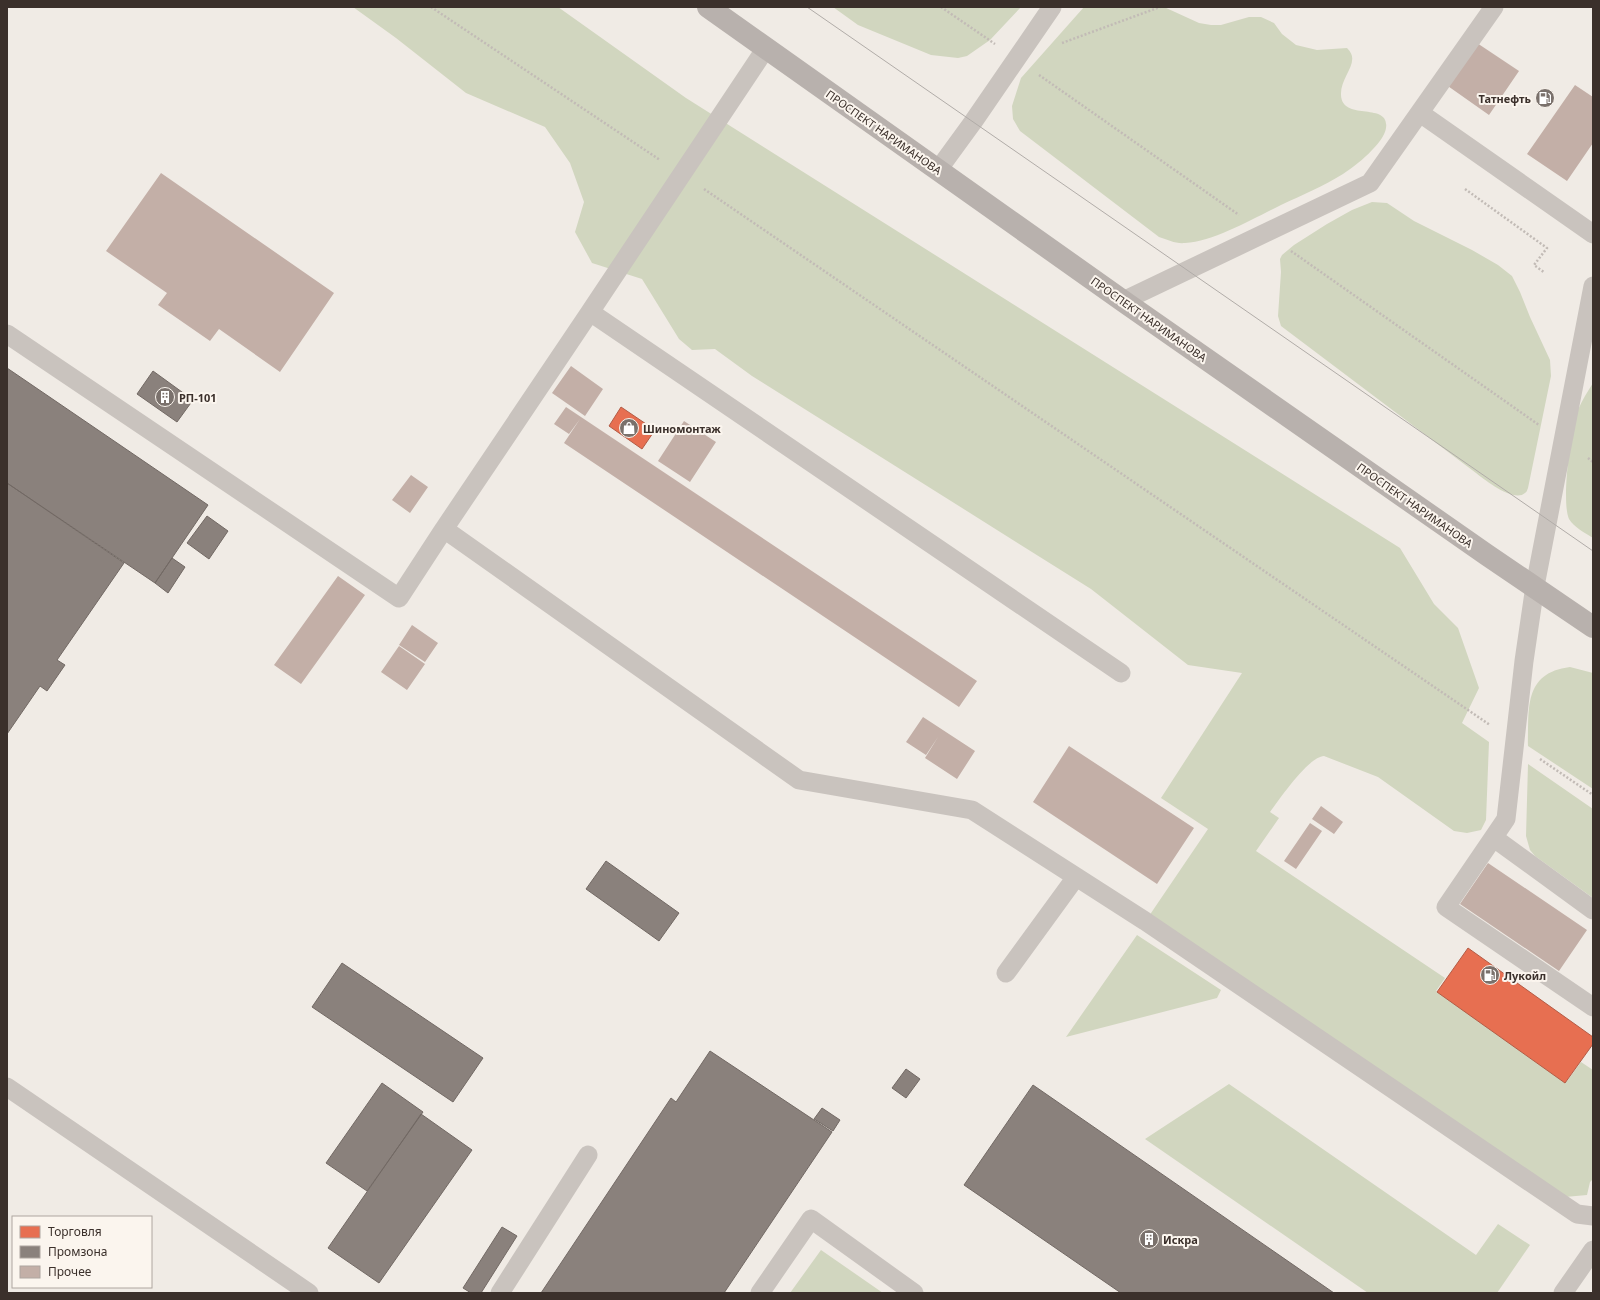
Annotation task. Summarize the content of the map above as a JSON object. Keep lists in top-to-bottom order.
{
  "streets": {
    "main road": ["ПРОСПЕКТ НАРИМАНОВА"]
  },
  "places": {
    "fuel station": ["Татнефть", "Лукойл"],
    "building": ["РП-101", "Искра"],
    "shop": ["Шиномонтаж"]
  },
  "legend": ["Торговля", "Промзона", "Прочее"]
}
